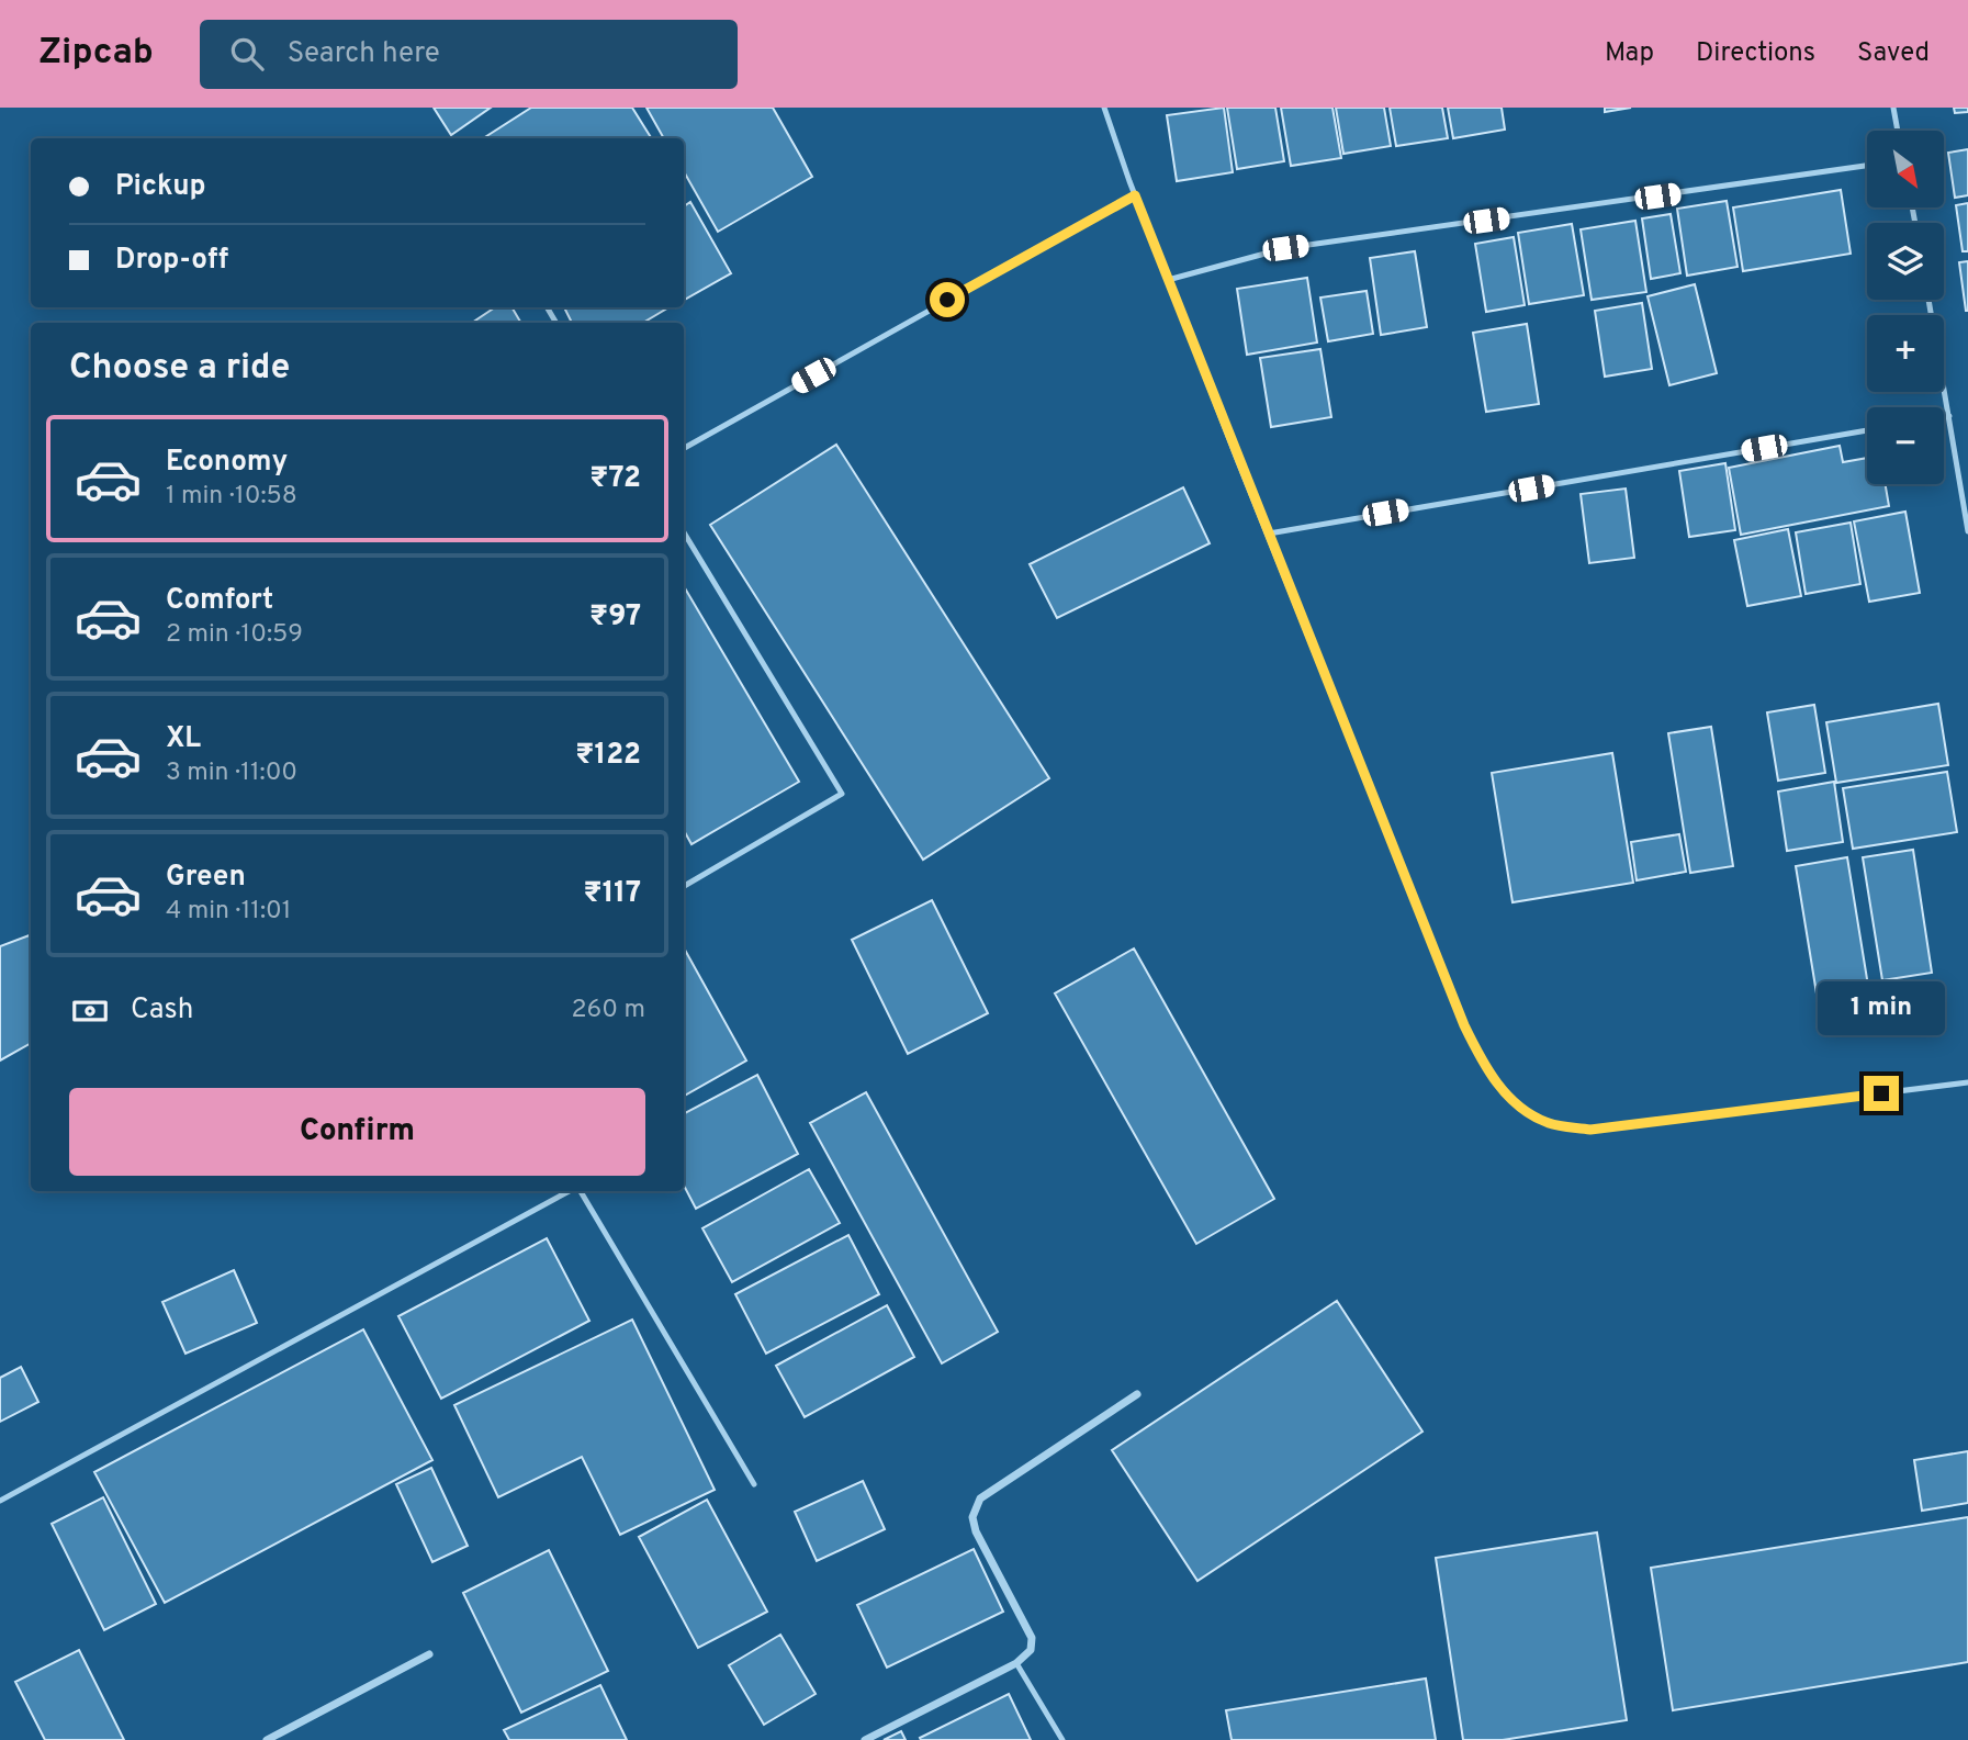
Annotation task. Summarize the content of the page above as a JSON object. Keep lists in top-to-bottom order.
{
  "north": "bottom right",
  "page": {
    "header": "Zipcab",
    "search": "Search here",
    "nav": ["Map", "Directions", "Saved"],
    "map_buttons": ["+", "−"],
    "banner": ["Pickup", "Drop-off"],
    "heading": "Choose a ride",
    "list": [
      {
        "name": "Economy",
        "note": "1 min · 10:58",
        "value": "₹72"
      },
      {
        "name": "Comfort",
        "note": "2 min · 10:59",
        "value": "₹97"
      },
      {
        "name": "XL",
        "note": "3 min · 11:00",
        "value": "₹122"
      },
      {
        "name": "Green",
        "note": "4 min · 11:01",
        "value": "₹117"
      }
    ],
    "pay": ["Cash", "260 m"],
    "bubble": "1 min",
    "buttons": "Confirm"
  }
}
